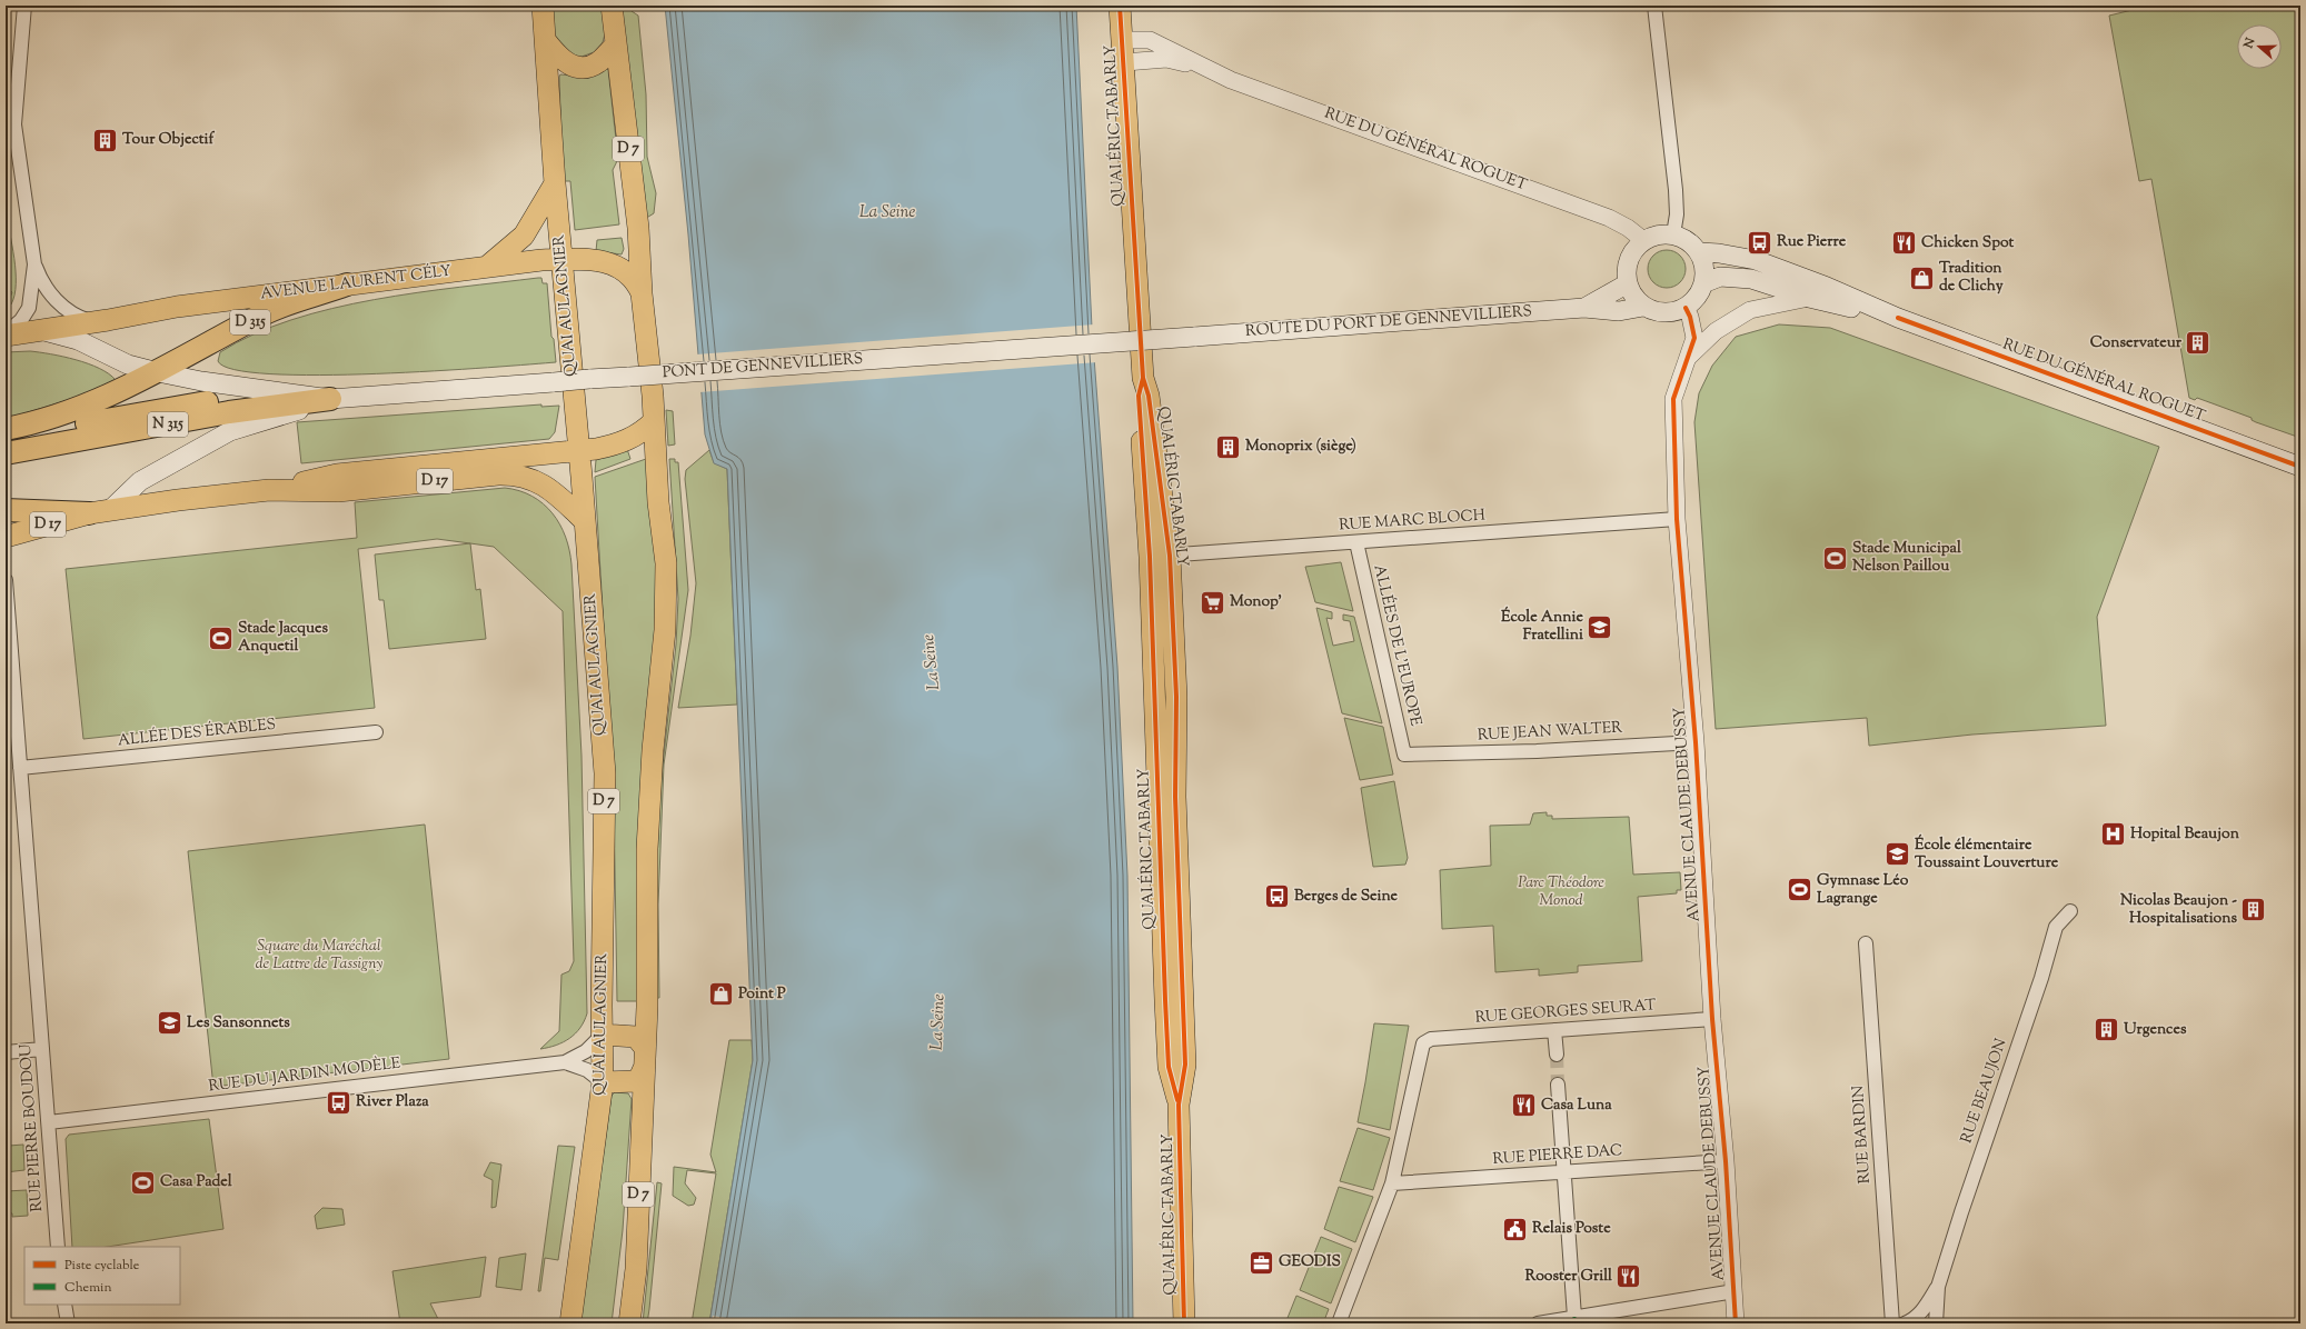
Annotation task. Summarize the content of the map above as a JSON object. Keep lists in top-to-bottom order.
{
  "streets": {
    "highway": ["D 315", "N 315"],
    "main road": [
      "QUAI ÉRIC TABARLY",
      "D 7",
      "RUE DU GÉNÉRAL ROGUET",
      "AVENUE LAURENT CÉLY",
      "QUAI AULAGNIER",
      "ROUTE DU PORT DE GENNEVILLIERS",
      "PONT DE GENNEVILLIERS",
      "D 17"
    ],
    "street": [
      "RUE MARC BLOCH",
      "ALLÉES DE L'EUROPE",
      "RUE JEAN WALTER",
      "ALLÉE DES ÉRABLES",
      "AVENUE CLAUDE DEBUSSY",
      "RUE GEORGES SEURAT",
      "RUE DU JARDIN MODÈLE",
      "RUE BEAUJON",
      "RUE PIERRE BOUDOU",
      "RUE BARDIN",
      "RUE PIERRE DAC"
    ]
  },
  "crossings": [
    ["QUAI ÉRIC TABARLY", "RUE DU GÉNÉRAL ROGUET"],
    ["QUAI ÉRIC TABARLY", "RUE MARC BLOCH"],
    ["D 7", "AVENUE LAURENT CÉLY"],
    ["RUE DU GÉNÉRAL ROGUET", "ROUTE DU PORT DE GENNEVILLIERS"],
    ["RUE DU GÉNÉRAL ROGUET", "AVENUE CLAUDE DEBUSSY"],
    ["AVENUE LAURENT CÉLY", "QUAI AULAGNIER"],
    ["AVENUE LAURENT CÉLY", "D 315"],
    ["QUAI AULAGNIER", "D 17"],
    ["QUAI AULAGNIER", "RUE DU JARDIN MODÈLE"],
    ["ROUTE DU PORT DE GENNEVILLIERS", "PONT DE GENNEVILLIERS"],
    ["ROUTE DU PORT DE GENNEVILLIERS", "AVENUE CLAUDE DEBUSSY"],
    ["PONT DE GENNEVILLIERS", "N 315"],
    ["RUE MARC BLOCH", "ALLÉES DE L'EUROPE"],
    ["RUE MARC BLOCH", "AVENUE CLAUDE DEBUSSY"],
    ["ALLÉES DE L'EUROPE", "RUE JEAN WALTER"],
    ["RUE JEAN WALTER", "AVENUE CLAUDE DEBUSSY"],
    ["ALLÉE DES ÉRABLES", "RUE PIERRE BOUDOU"],
    ["AVENUE CLAUDE DEBUSSY", "RUE GEORGES SEURAT"],
    ["AVENUE CLAUDE DEBUSSY", "RUE PIERRE DAC"],
    ["RUE GEORGES SEURAT", "RUE PIERRE DAC"],
    ["RUE DU JARDIN MODÈLE", "RUE PIERRE BOUDOU"]
  ],
  "water": ["La Seine"],
  "parks": ["Parc Théodore Monod", "Square du Maréchal de Lattre de Tassigny"],
  "places": {
    "building": [
      "Tour Objectif",
      "Conservateur",
      "Monoprix (siège)",
      "Nicolas Beaujon - Hospitalisations",
      "Urgences"
    ],
    "bus stop": ["Rue Pierre", "Berges de Seine", "River Plaza"],
    "restaurant": ["Chicken Spot", "Casa Luna", "Rooster Grill"],
    "shop": ["Tradition de Clichy", "Point P"],
    "sports": [
      "Stade Municipal Nelson Paillou",
      "Stade Jacques Anquetil",
      "Gymnase Léo Lagrange",
      "Casa Padel"
    ],
    "supermarket": ["Monop'"],
    "school or university": ["École Annie Fratellini", "École élémentaire Toussaint Louverture", "Les Sansonnets"],
    "hospital": ["Hopital Beaujon"],
    "public building": ["Relais Poste"],
    "office": ["GEODIS"]
  },
  "legend": ["Piste cyclable", "Chemin"],
  "north": "left"
}
